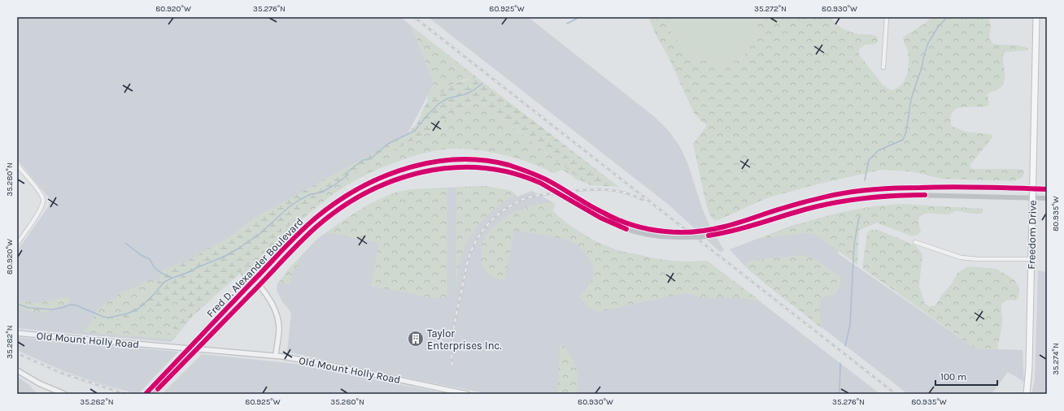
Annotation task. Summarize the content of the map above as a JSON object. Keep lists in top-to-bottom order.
{
  "streets": {
    "main road": ["Freedom Drive", "Fred D. Alexander Boulevard"],
    "street": ["Old Mount Holly Road"]
  },
  "crossings": [
    ["Freedom Drive", "Fred D. Alexander Boulevard"]
  ],
  "places": {
    "building": ["Taylor Enterprises Inc."]
  },
  "scale_bar": "100 m",
  "coordinates": [
    "80.920°W",
    "35.276°N",
    "80.925°W",
    "35.272°N",
    "80.930°W",
    "35.280°N",
    "80.935°W",
    "35.282°N",
    "35.274°N"
  ]
}
